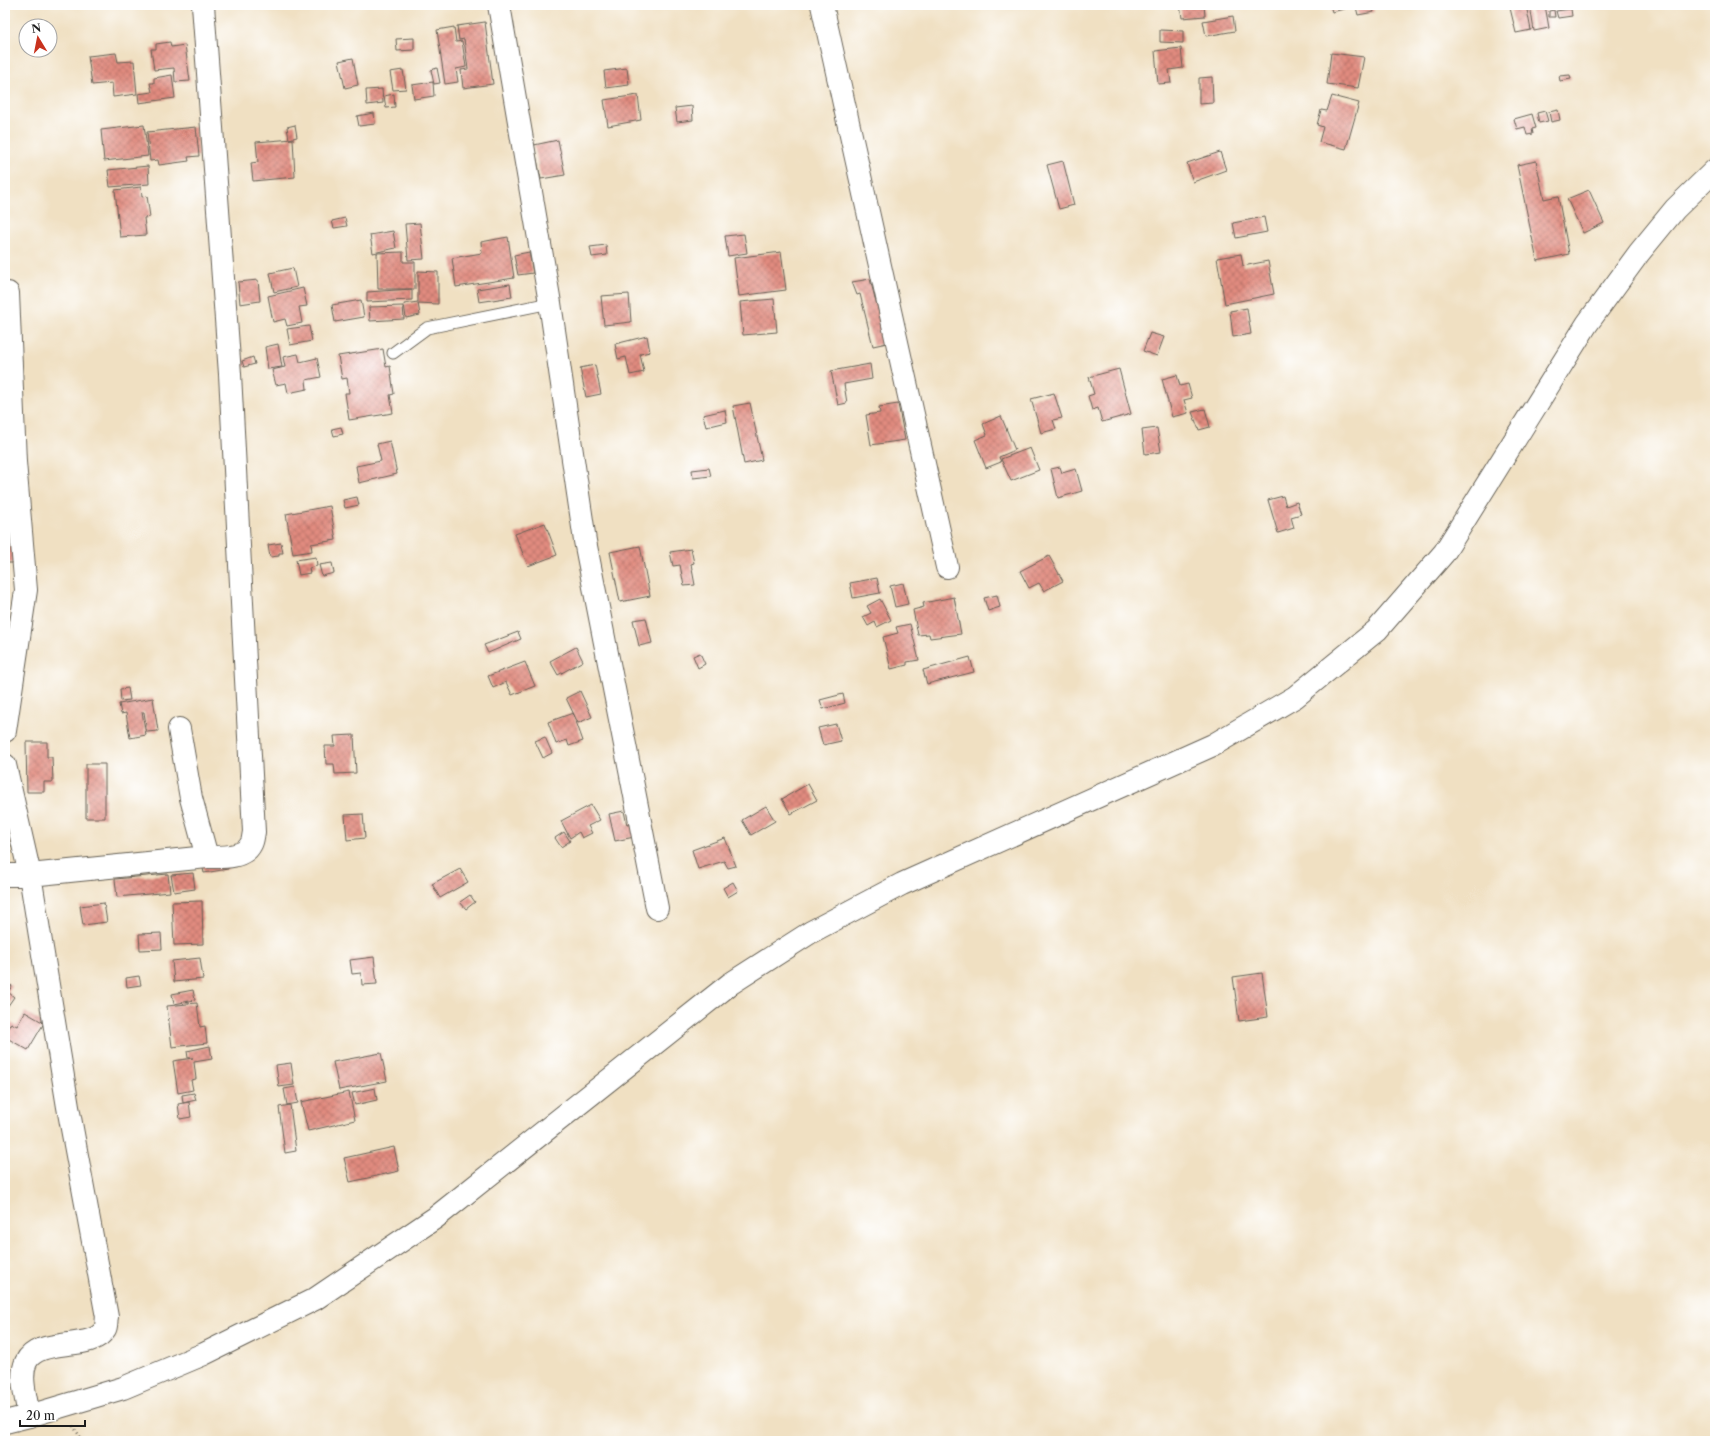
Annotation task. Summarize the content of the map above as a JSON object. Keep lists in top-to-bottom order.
{
  "scale_bar": "20 m",
  "north": "top"
}
